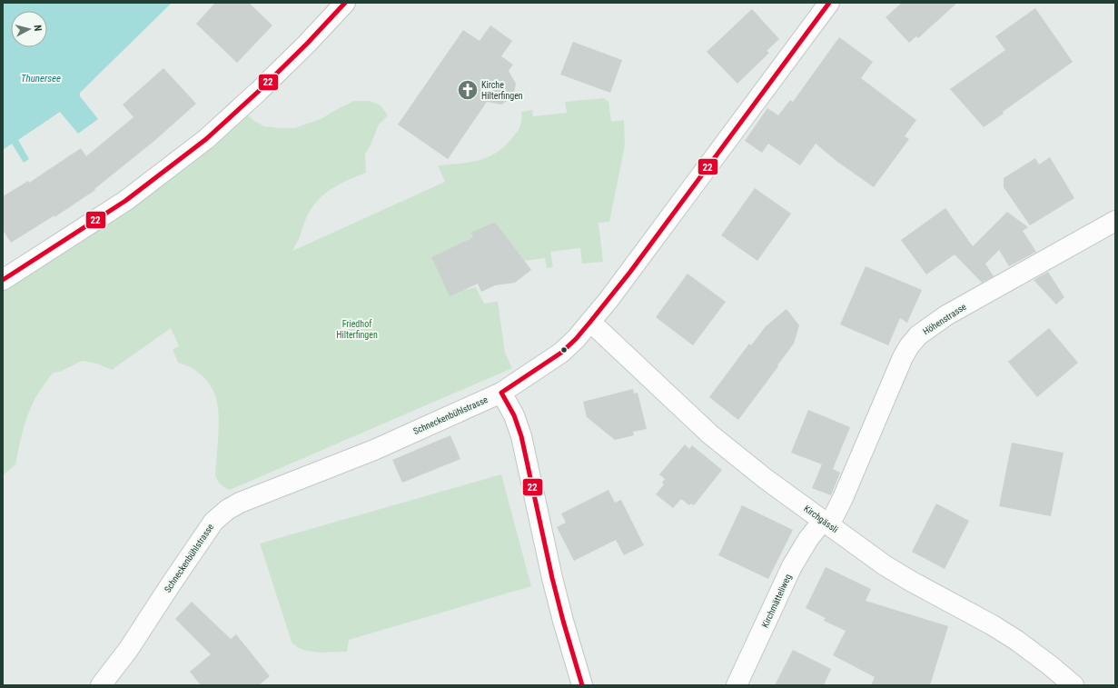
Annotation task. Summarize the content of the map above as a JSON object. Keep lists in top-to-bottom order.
{
  "streets": {
    "street": [
      "Höhenstrasse",
      "Schneckenbühlstrasse",
      "Kirchgässli",
      "Kirchmätteliweg"
    ]
  },
  "crossings": [
    ["Höhenstrasse", "Kirchgässli"],
    ["Höhenstrasse", "Kirchmätteliweg"],
    ["Schneckenbühlstrasse", "Kirchgässli"],
    ["Kirchgässli", "Kirchmätteliweg"]
  ],
  "water": ["Thunersee"],
  "parks": ["Friedhof Hilterfingen"],
  "places": {
    "church": ["Kirche Hilterfingen"]
  },
  "lines": ["transit line 22"],
  "north": "right"
}
